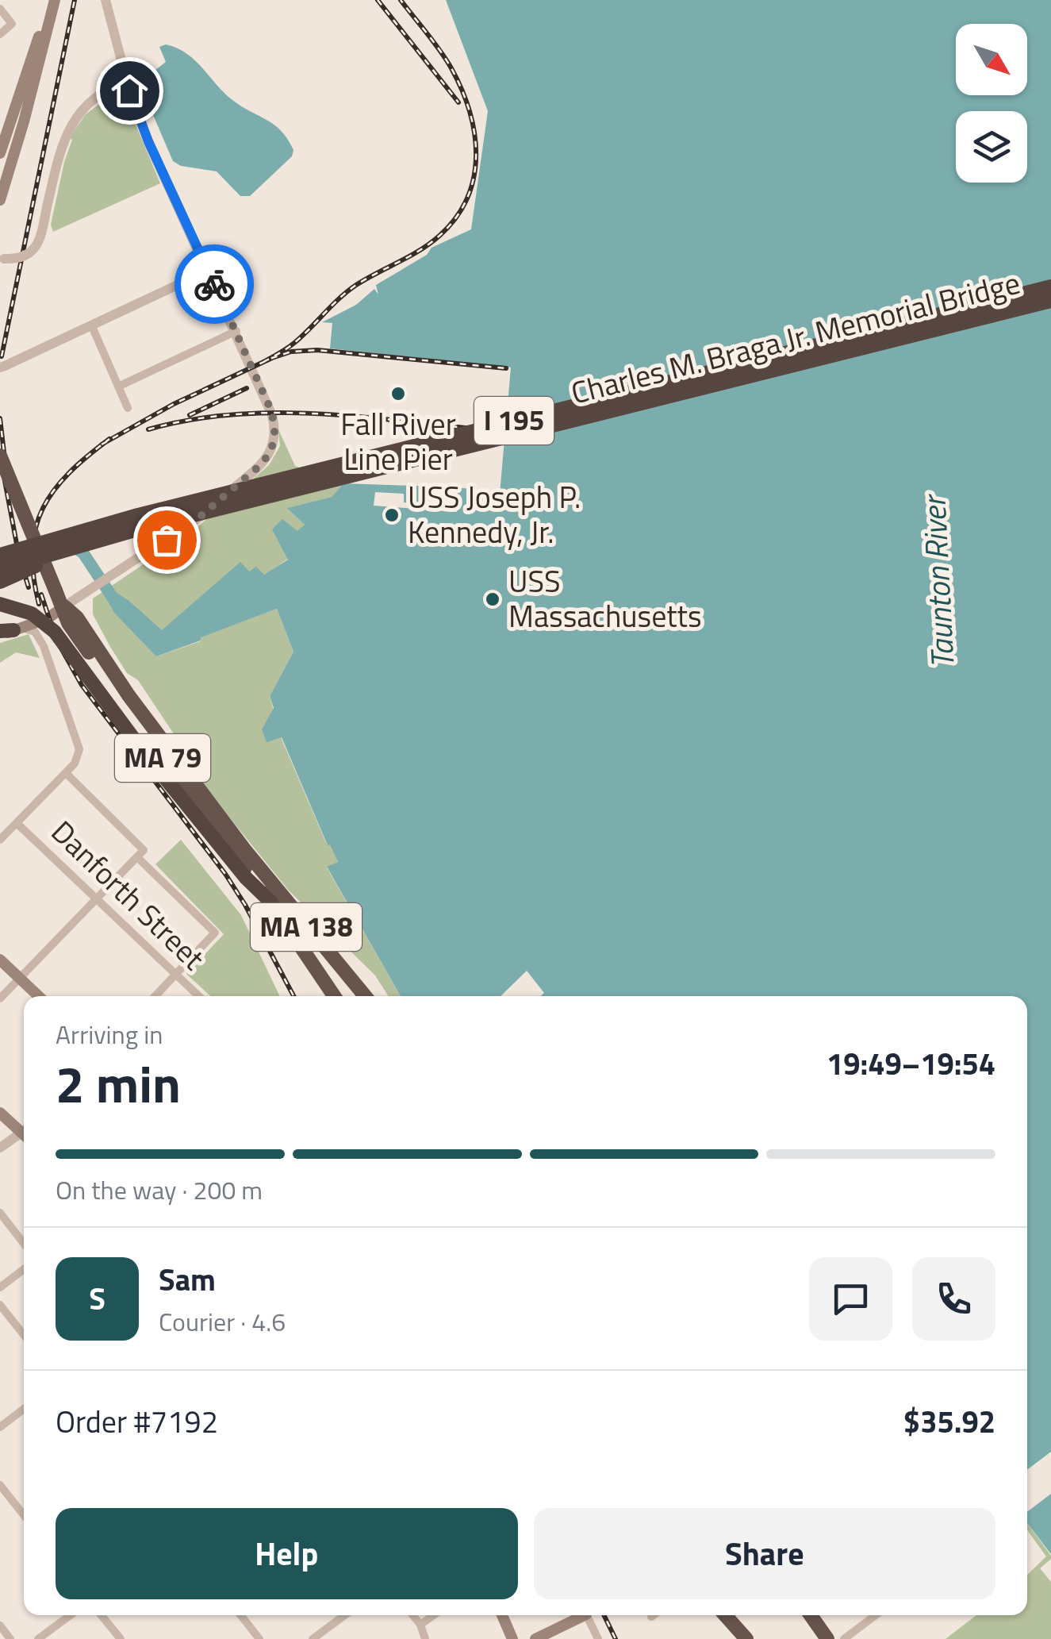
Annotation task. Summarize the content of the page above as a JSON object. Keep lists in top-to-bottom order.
{
  "streets": {
    "highway": [
      "Charles M. Braga Jr. Memorial Bridge",
      "I 195",
      "MA 79",
      "MA 138"
    ],
    "street": ["Danforth Street"]
  },
  "crossings": [
    ["MA 79", "MA 138"]
  ],
  "water": ["Taunton River"],
  "places": ["Fall River Line Pier", "USS Joseph P. Kennedy, Jr.", "USS Massachusetts"],
  "north": "bottom right",
  "page": {
    "heading": ["2 min", "Arriving in", "19:49–19:54"],
    "panel": [
      "Sam",
      "Courier · 4.6",
      "Order #7192",
      "$35.92"
    ],
    "bar": "On the way · 200 m",
    "round": "S",
    "buttons": ["Help", "Share"]
  }
}
